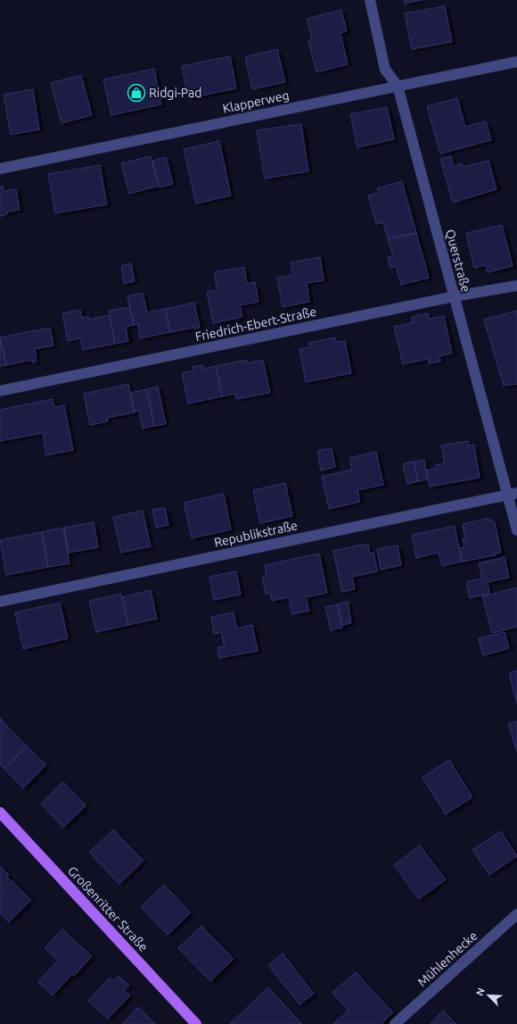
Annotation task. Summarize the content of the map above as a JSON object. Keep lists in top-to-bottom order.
{
  "streets": {
    "main road": ["Großenritter Straße"],
    "street": [
      "Klapperweg",
      "Querstraße",
      "Friedrich-Ebert-Straße",
      "Republikstraße",
      "Mühlenhecke"
    ]
  },
  "crossings": [
    ["Klapperweg", "Querstraße"],
    ["Querstraße", "Friedrich-Ebert-Straße"],
    ["Querstraße", "Republikstraße"]
  ],
  "places": {
    "shop": ["Ridgi-Pad"]
  },
  "north": "top left"
}
